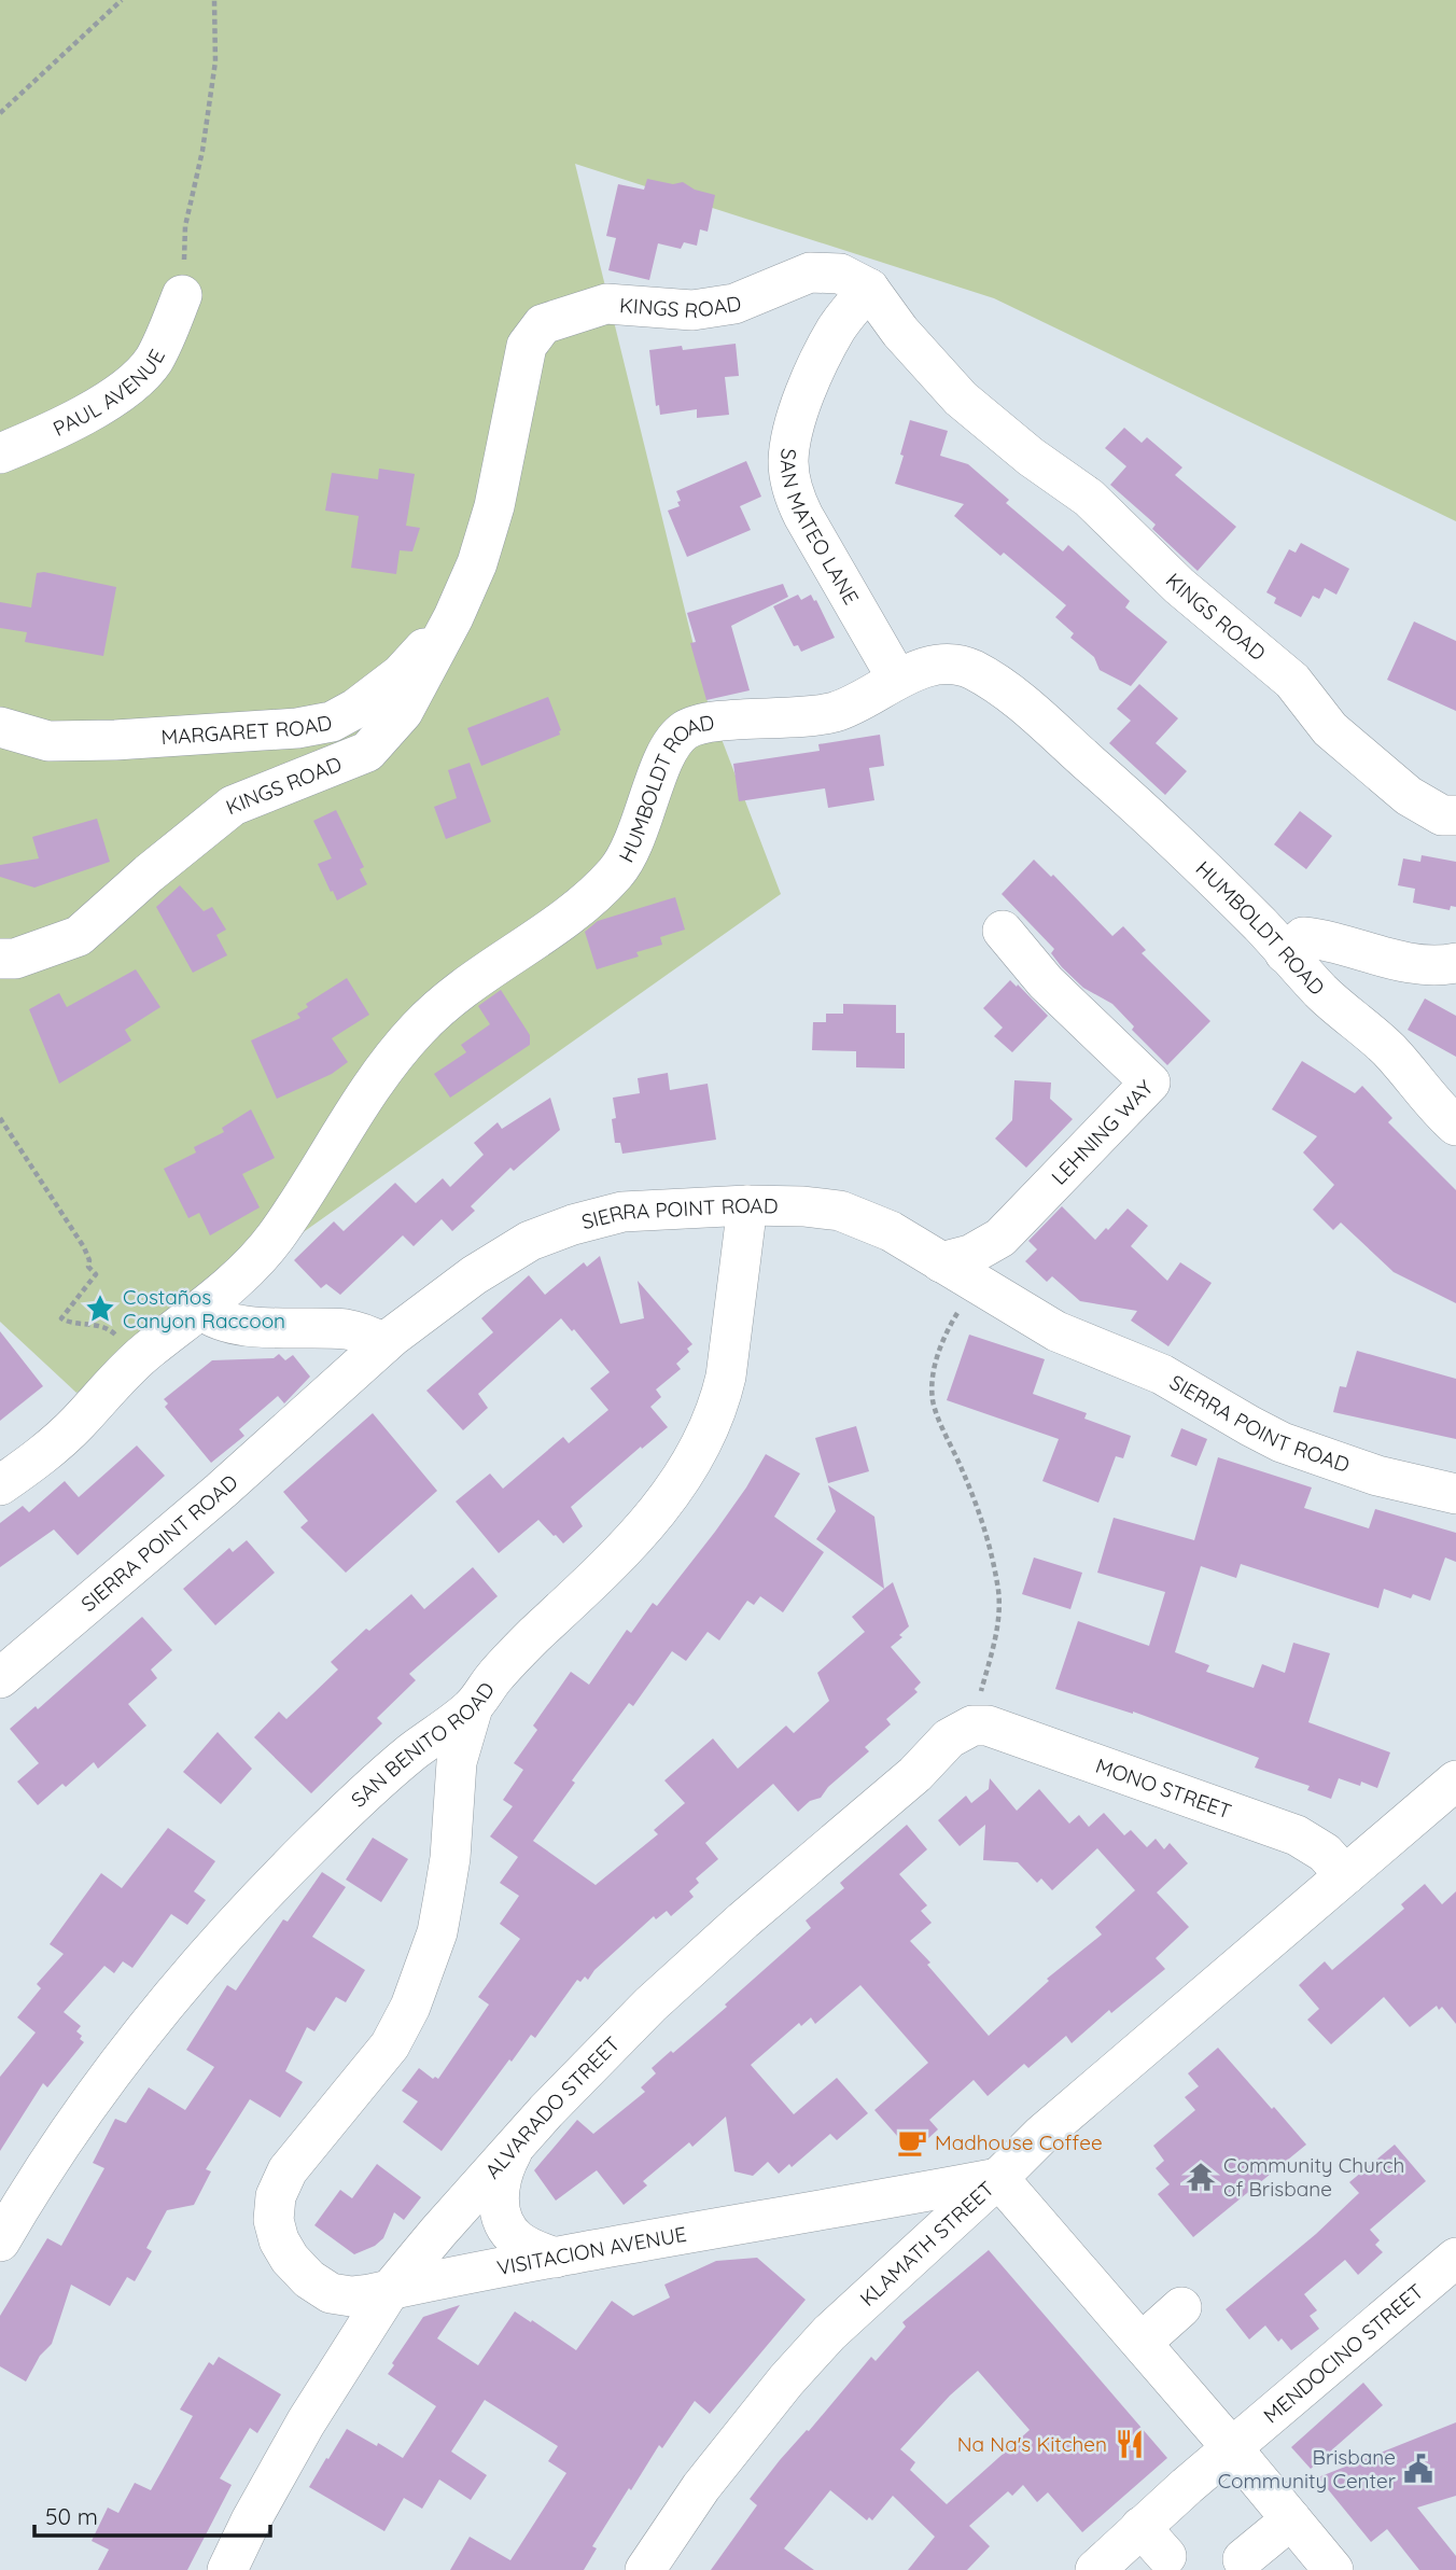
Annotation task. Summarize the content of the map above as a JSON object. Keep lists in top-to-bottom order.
{
  "streets": {
    "street": [
      "KINGS ROAD",
      "PAUL AVENUE",
      "SAN MATEO LANE",
      "MARGARET ROAD",
      "HUMBOLDT ROAD",
      "LEHNING WAY",
      "SIERRA POINT ROAD",
      "SAN BENITO ROAD",
      "MONO STREET",
      "ALVARADO STREET",
      "KLAMATH STREET",
      "VISITACION AVENUE",
      "MENDOCINO STREET"
    ]
  },
  "crossings": [
    ["KINGS ROAD", "SAN MATEO LANE"],
    ["KINGS ROAD", "MARGARET ROAD"],
    ["SAN MATEO LANE", "HUMBOLDT ROAD"],
    ["LEHNING WAY", "SIERRA POINT ROAD"],
    ["SIERRA POINT ROAD", "SAN BENITO ROAD"],
    ["SAN BENITO ROAD", "VISITACION AVENUE"],
    ["MONO STREET", "ALVARADO STREET"],
    ["MONO STREET", "KLAMATH STREET"],
    ["ALVARADO STREET", "VISITACION AVENUE"],
    ["KLAMATH STREET", "VISITACION AVENUE"]
  ],
  "places": {
    "place": ["Costaños Canyon Raccoon"],
    "cafe": ["Madhouse Coffee"],
    "temple": ["Community Church of Brisbane"],
    "restaurant": ["Na Na's Kitchen"],
    "public building": ["Brisbane Community Center"]
  },
  "scale_bar": "50 m"
}
